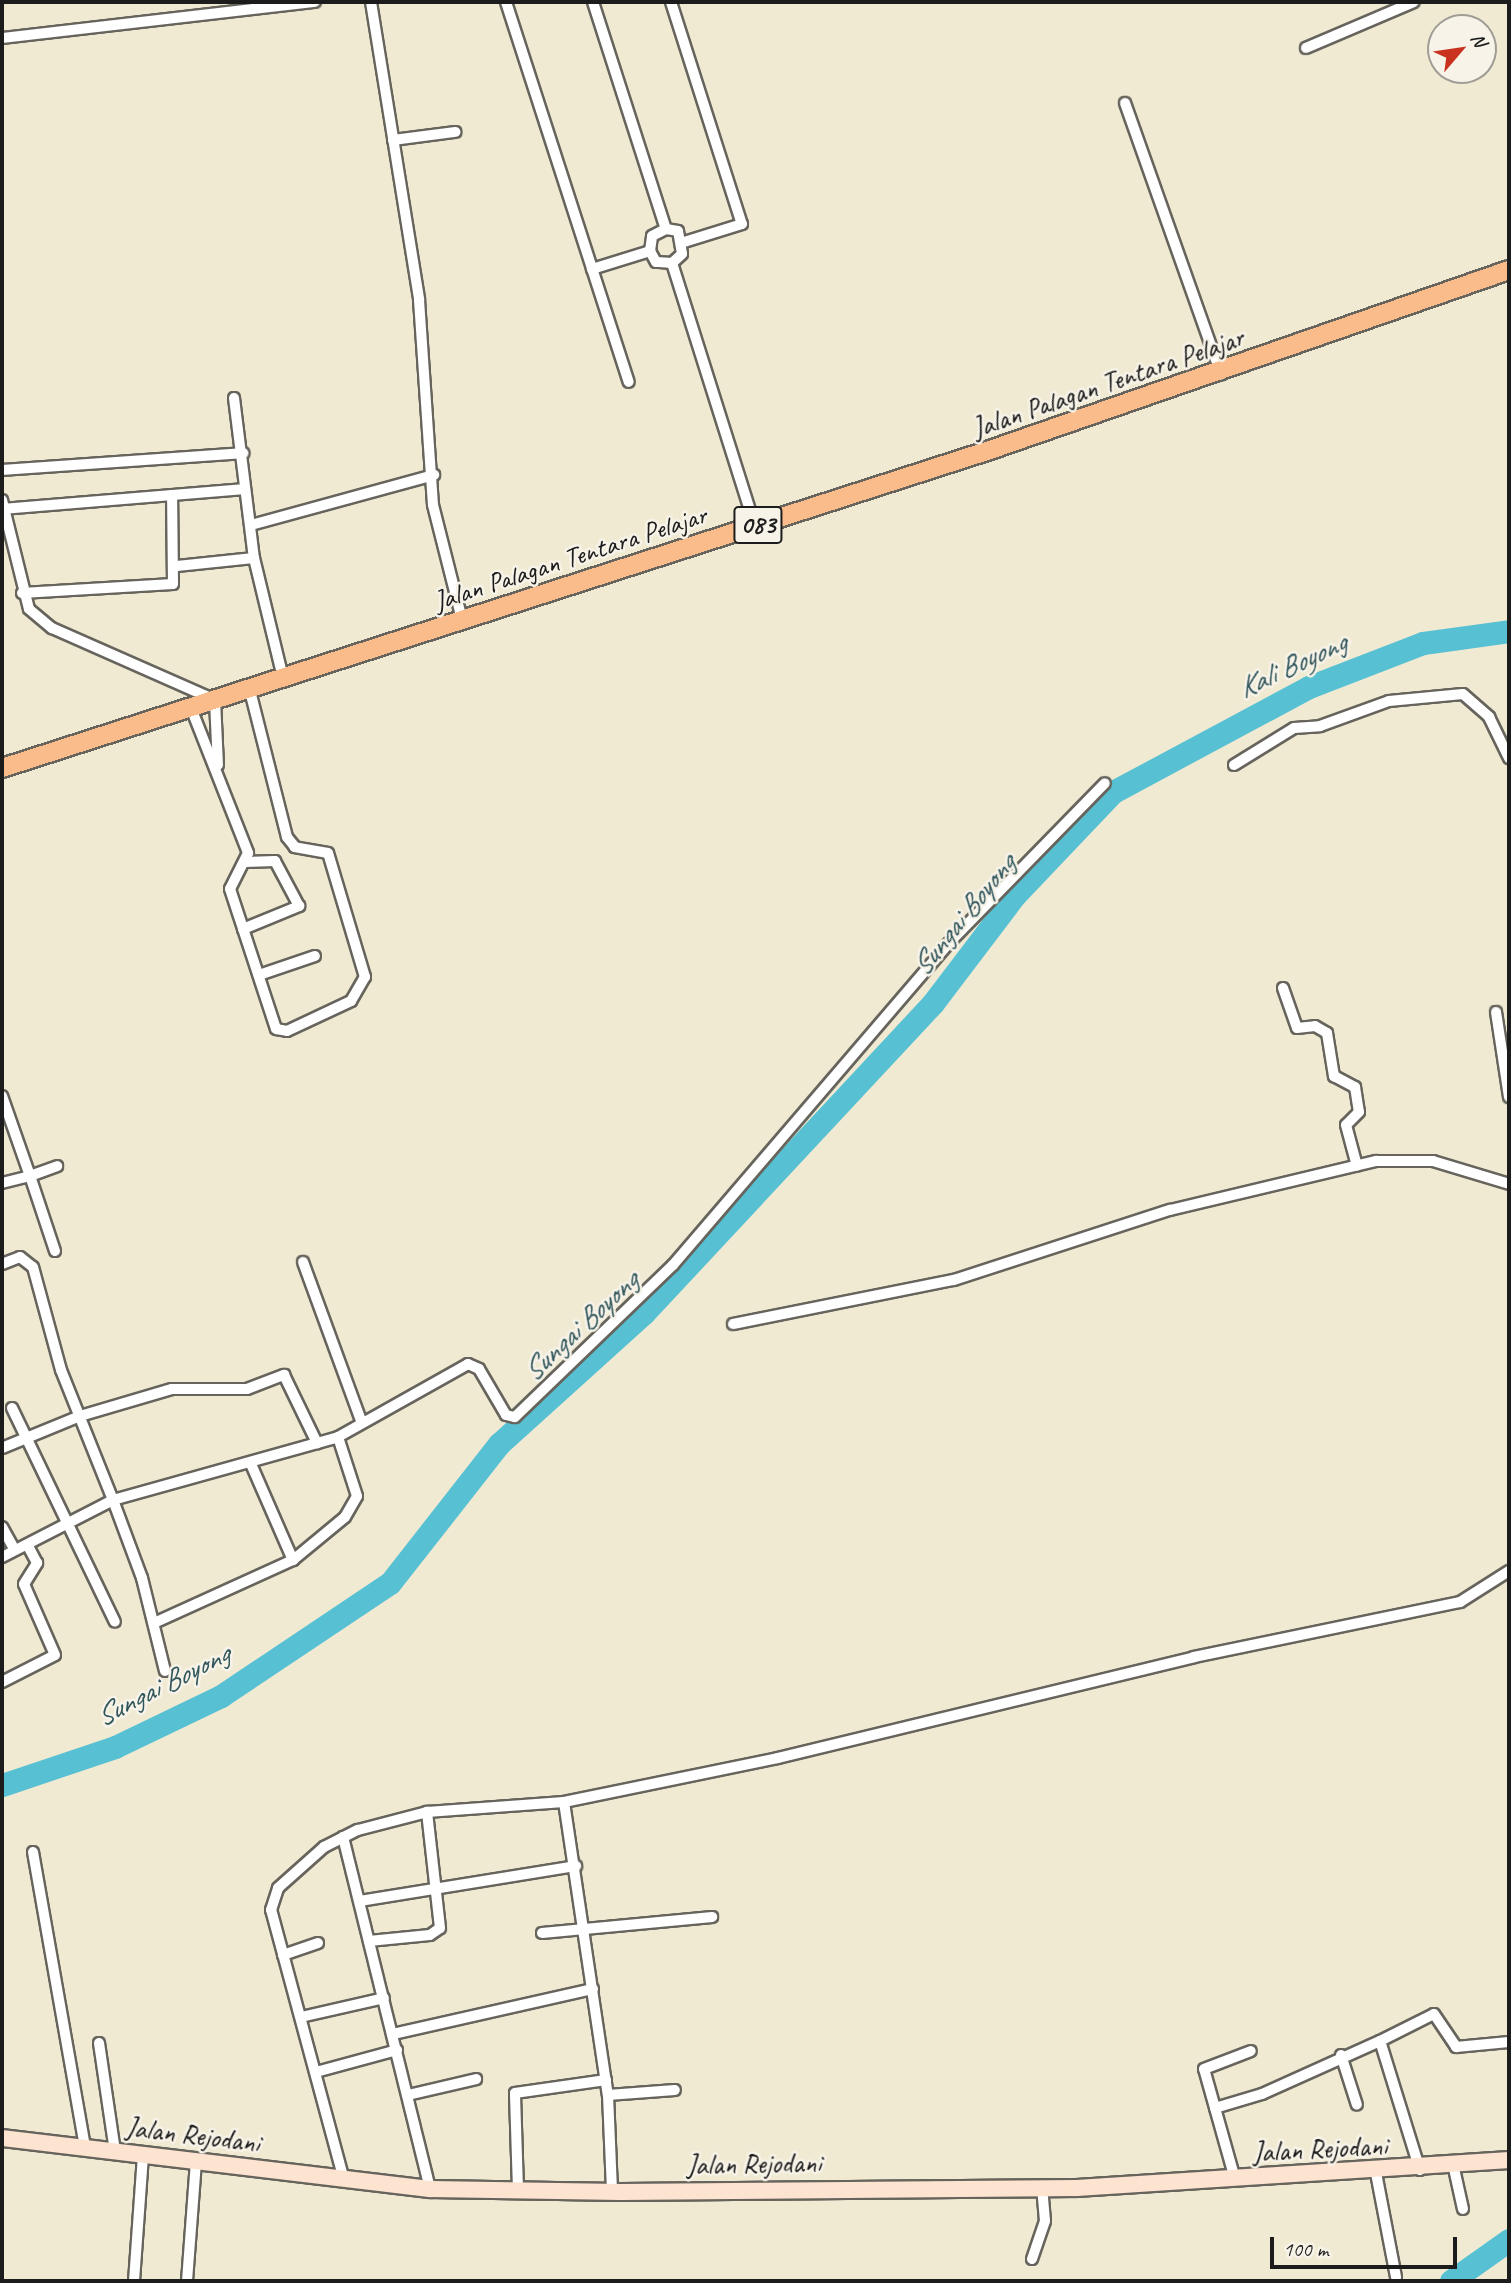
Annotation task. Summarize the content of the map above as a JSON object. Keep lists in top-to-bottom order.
{
  "streets": {
    "main road": ["Jalan Palagan Tentara Pelajar", "083", "Jalan Rejodani"]
  },
  "water": ["Kali Boyong", "Sungai Boyong"],
  "scale_bar": "100 m",
  "north": "top right"
}
